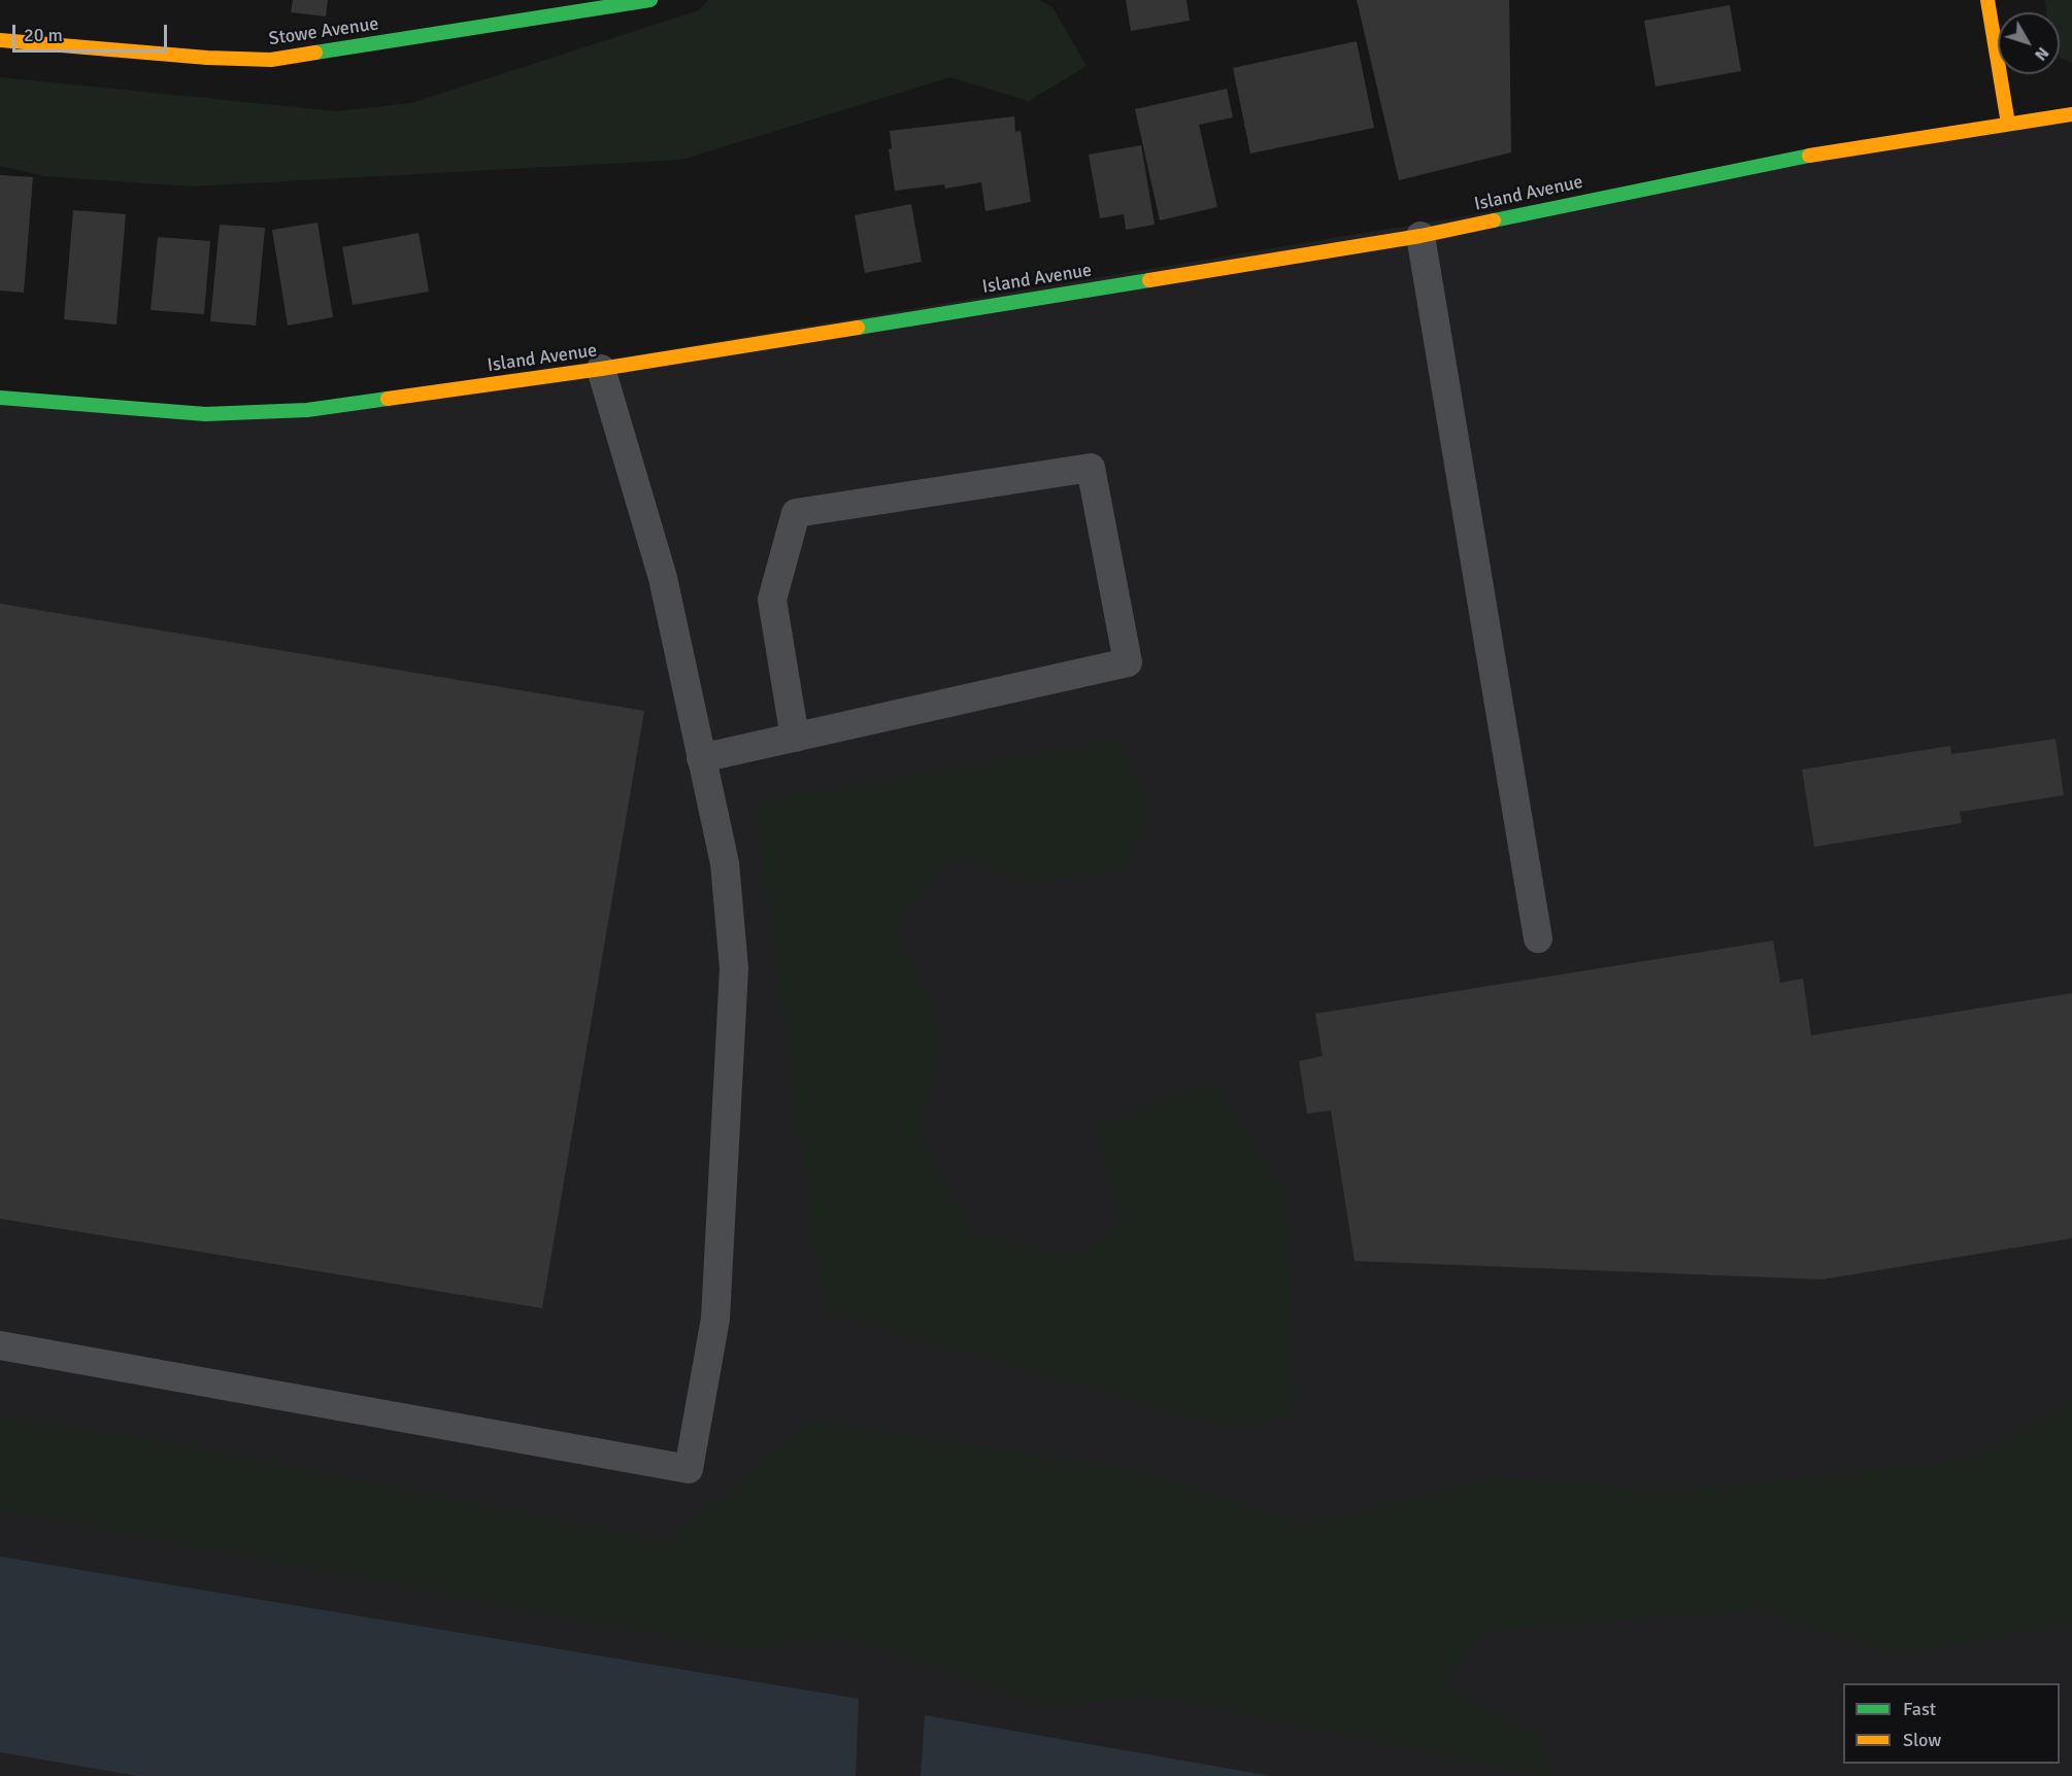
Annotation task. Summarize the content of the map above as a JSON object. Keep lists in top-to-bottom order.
{
  "streets": {
    "main road": ["Stowe Avenue", "Island Avenue"]
  },
  "legend": ["Fast", "Slow"],
  "scale_bar": "20 m",
  "north": "bottom right"
}
